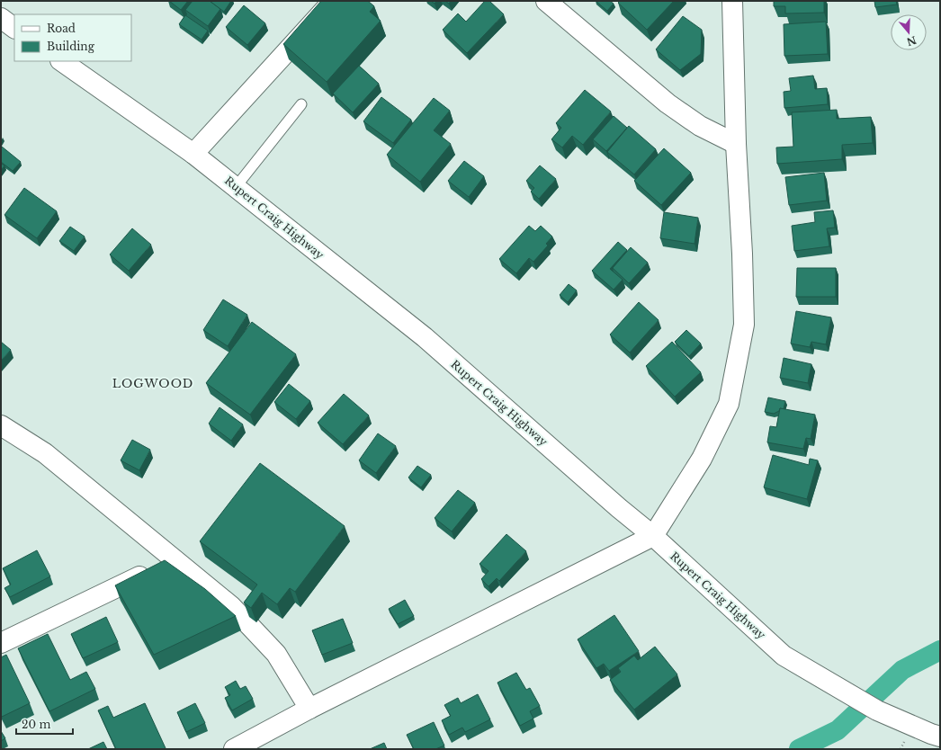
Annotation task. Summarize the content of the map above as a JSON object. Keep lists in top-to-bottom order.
{
  "streets": {
    "street": ["Rupert Craig Highway"]
  },
  "districts": ["LOGWOOD"],
  "legend": ["Road", "Building"],
  "scale_bar": "20 m",
  "north": "bottom"
}
